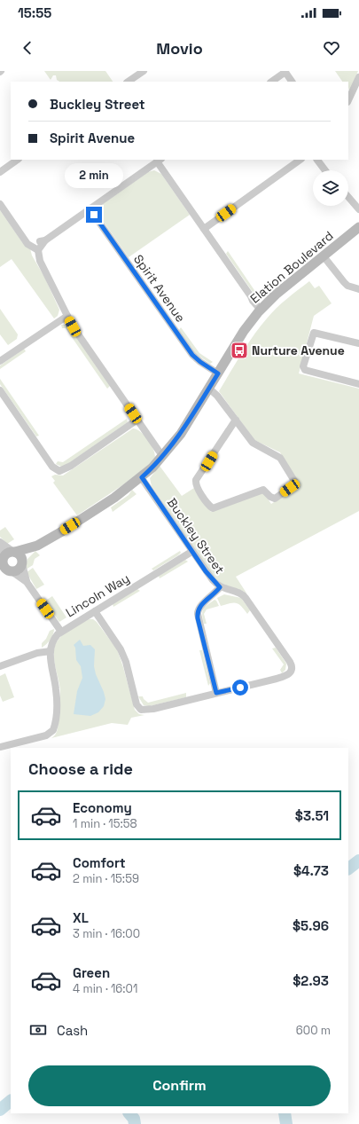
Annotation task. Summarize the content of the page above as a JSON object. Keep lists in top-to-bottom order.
{
  "streets": {
    "street": [
      "Elation Boulevard",
      "Spirit Avenue",
      "Buckley Street",
      "Lincoln Way"
    ]
  },
  "crossings": [
    ["Elation Boulevard", "Spirit Avenue"],
    ["Elation Boulevard", "Buckley Street"],
    ["Buckley Street", "Lincoln Way"]
  ],
  "places": {
    "bus stop": ["Nurture Avenue"]
  },
  "page": {
    "status": "15:55",
    "header": "Movio",
    "banner": ["Buckley Street", "Spirit Avenue"],
    "bubble": "2 min",
    "heading": "Choose a ride",
    "list": [
      {
        "name": "Economy",
        "note": "1 min · 15:58",
        "value": "$3.51"
      },
      {
        "name": "Comfort",
        "note": "2 min · 15:59",
        "value": "$4.73"
      },
      {
        "name": "XL",
        "note": "3 min · 16:00",
        "value": "$5.96"
      },
      {
        "name": "Green",
        "note": "4 min · 16:01",
        "value": "$2.93"
      }
    ],
    "pay": ["Cash", "600 m"],
    "buttons": "Confirm"
  }
}
